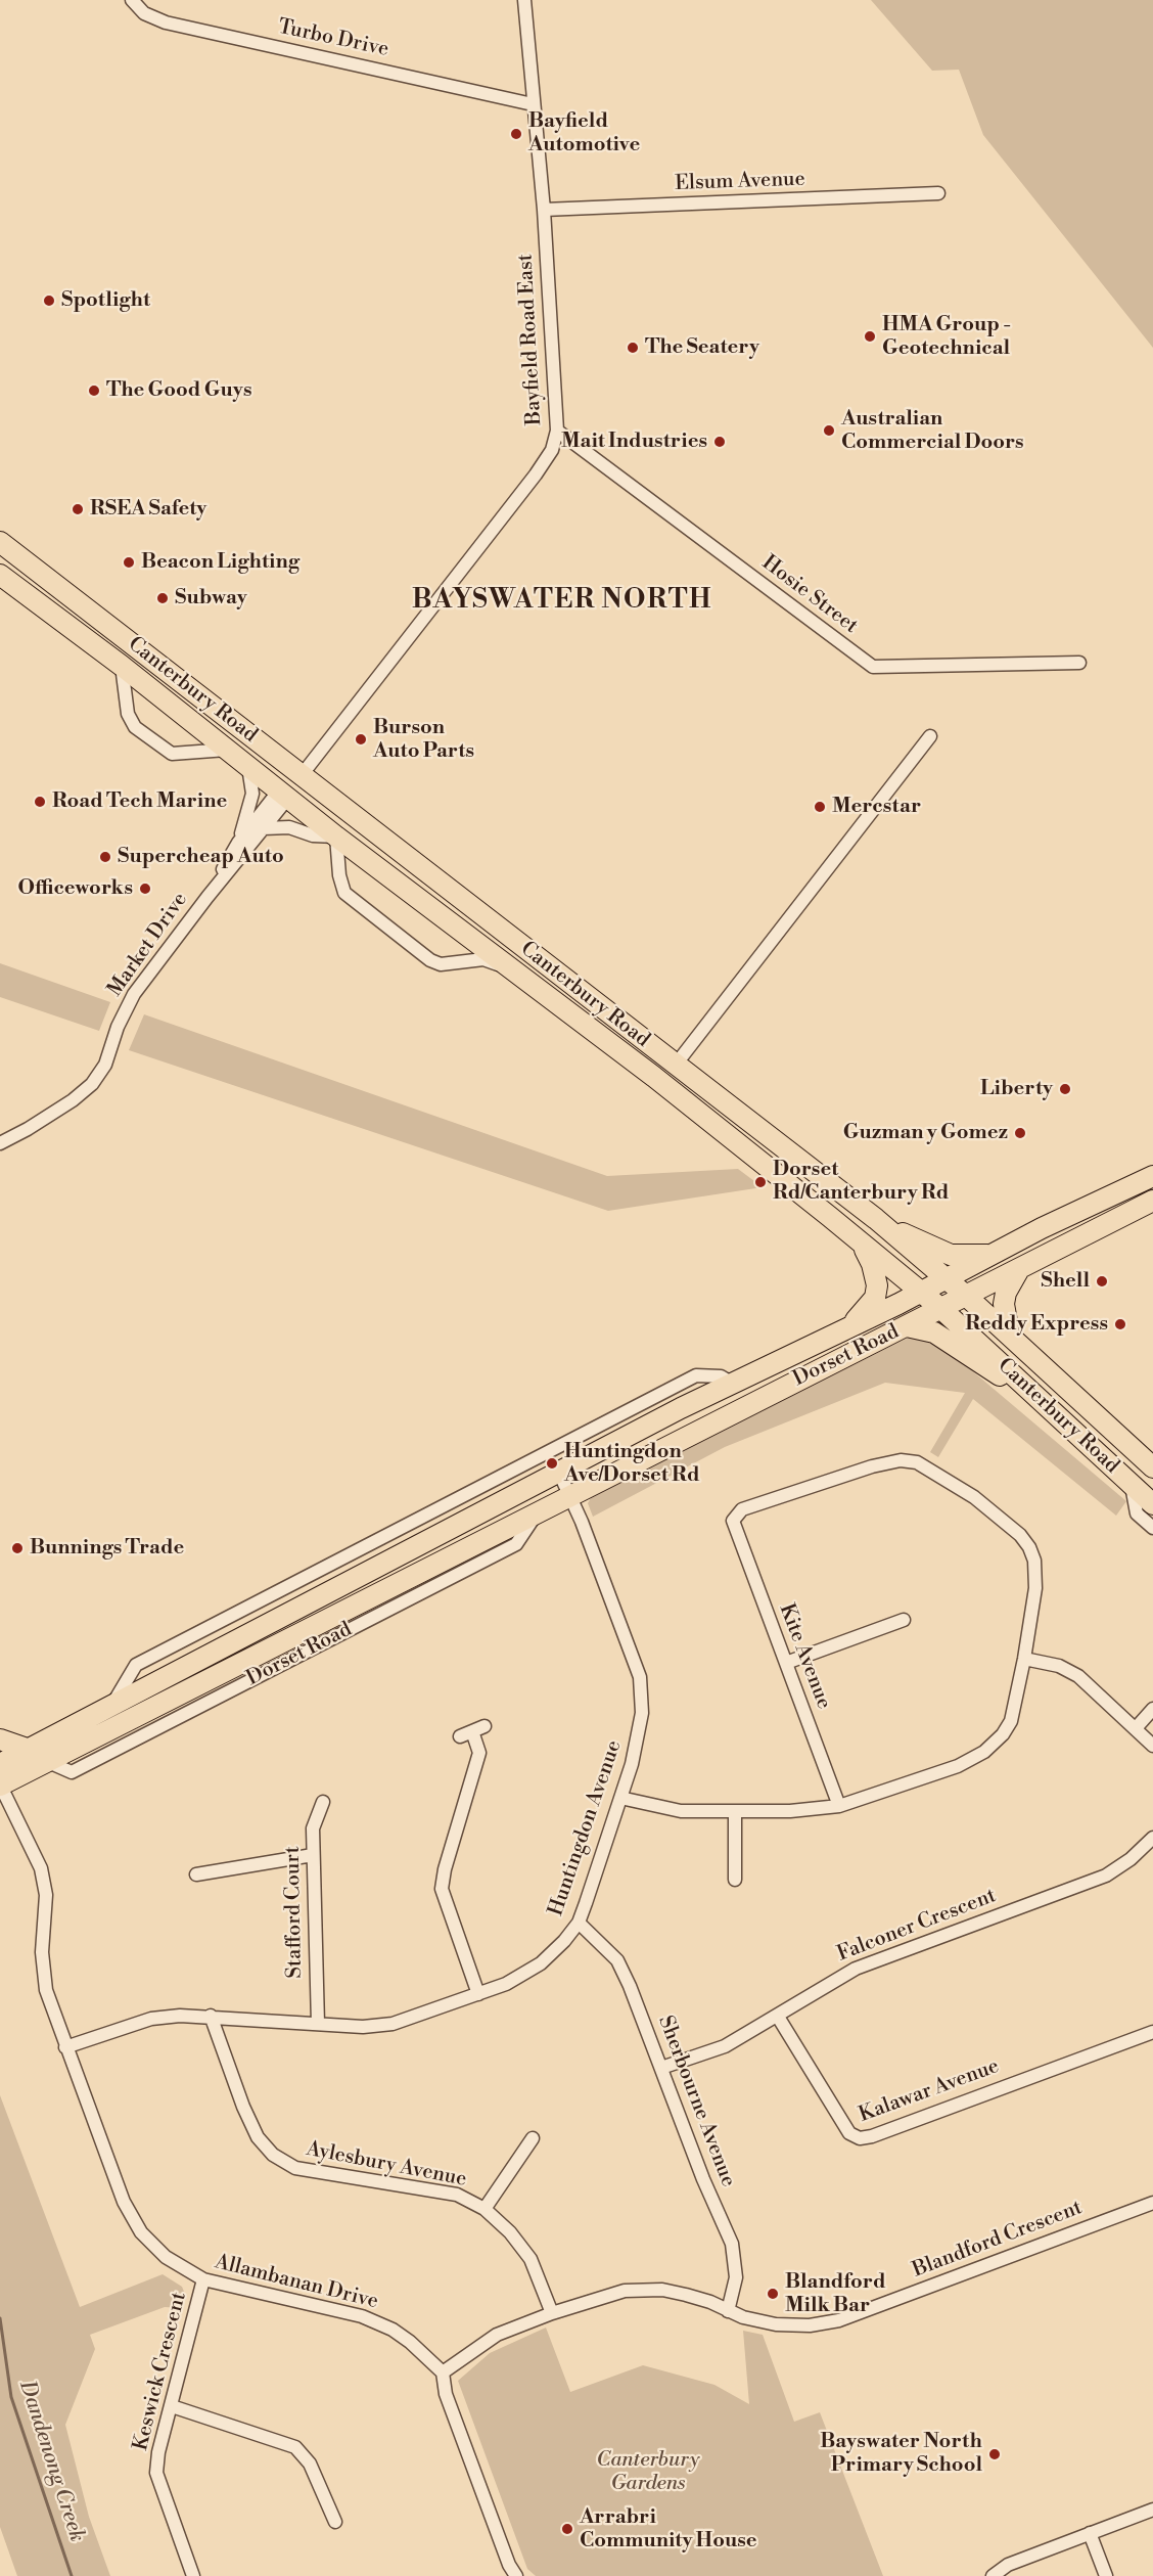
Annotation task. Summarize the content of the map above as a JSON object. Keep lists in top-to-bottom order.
{
  "streets": {
    "main road": ["Canterbury Road", "Dorset Road"],
    "street": [
      "Turbo Drive",
      "Elsum Avenue",
      "Bayfield Road East",
      "Hosie Street",
      "Market Drive",
      "Kite Avenue",
      "Huntingdon Avenue",
      "Stafford Court",
      "Falconer Crescent",
      "Kalawar Avenue",
      "Sherbourne Avenue",
      "Aylesbury Avenue",
      "Blandford Crescent",
      "Allambanan Drive",
      "Keswick Crescent"
    ]
  },
  "crossings": [
    ["Turbo Drive", "Bayfield Road East"],
    ["Elsum Avenue", "Bayfield Road East"],
    ["Bayfield Road East", "Hosie Street"],
    ["Bayfield Road East", "Canterbury Road"],
    ["Canterbury Road", "Market Drive"],
    ["Canterbury Road", "Dorset Road"],
    ["Dorset Road", "Huntingdon Avenue"],
    ["Dorset Road", "Allambanan Drive"],
    ["Huntingdon Avenue", "Stafford Court"],
    ["Huntingdon Avenue", "Sherbourne Avenue"],
    ["Huntingdon Avenue", "Aylesbury Avenue"],
    ["Huntingdon Avenue", "Allambanan Drive"],
    ["Falconer Crescent", "Kalawar Avenue"],
    ["Falconer Crescent", "Sherbourne Avenue"],
    ["Sherbourne Avenue", "Blandford Crescent"],
    ["Aylesbury Avenue", "Blandford Crescent"],
    ["Blandford Crescent", "Allambanan Drive"],
    ["Allambanan Drive", "Keswick Crescent"]
  ],
  "districts": ["BAYSWATER NORTH"],
  "water": ["Dandenong Creek"],
  "parks": ["Canterbury Gardens"],
  "places": [
    "Bayfield Automotive",
    "Spotlight",
    "HMA Group - Geotechnical",
    "The Seatery",
    "The Good Guys",
    "Australian Commercial Doors",
    "Mait Industries",
    "RSEA Safety",
    "Beacon Lighting",
    "Subway",
    "Burson Auto Parts",
    "Road Tech Marine",
    "Mercstar",
    "Supercheap Auto",
    "Officeworks",
    "Liberty",
    "Guzman y Gomez",
    "Dorset Rd/Canterbury Rd",
    "Shell",
    "Reddy Express",
    "Huntingdon Ave/Dorset Rd",
    "Bunnings Trade",
    "Blandford Milk Bar",
    "Bayswater North Primary School",
    "Arrabri Community House"
  ]
}
